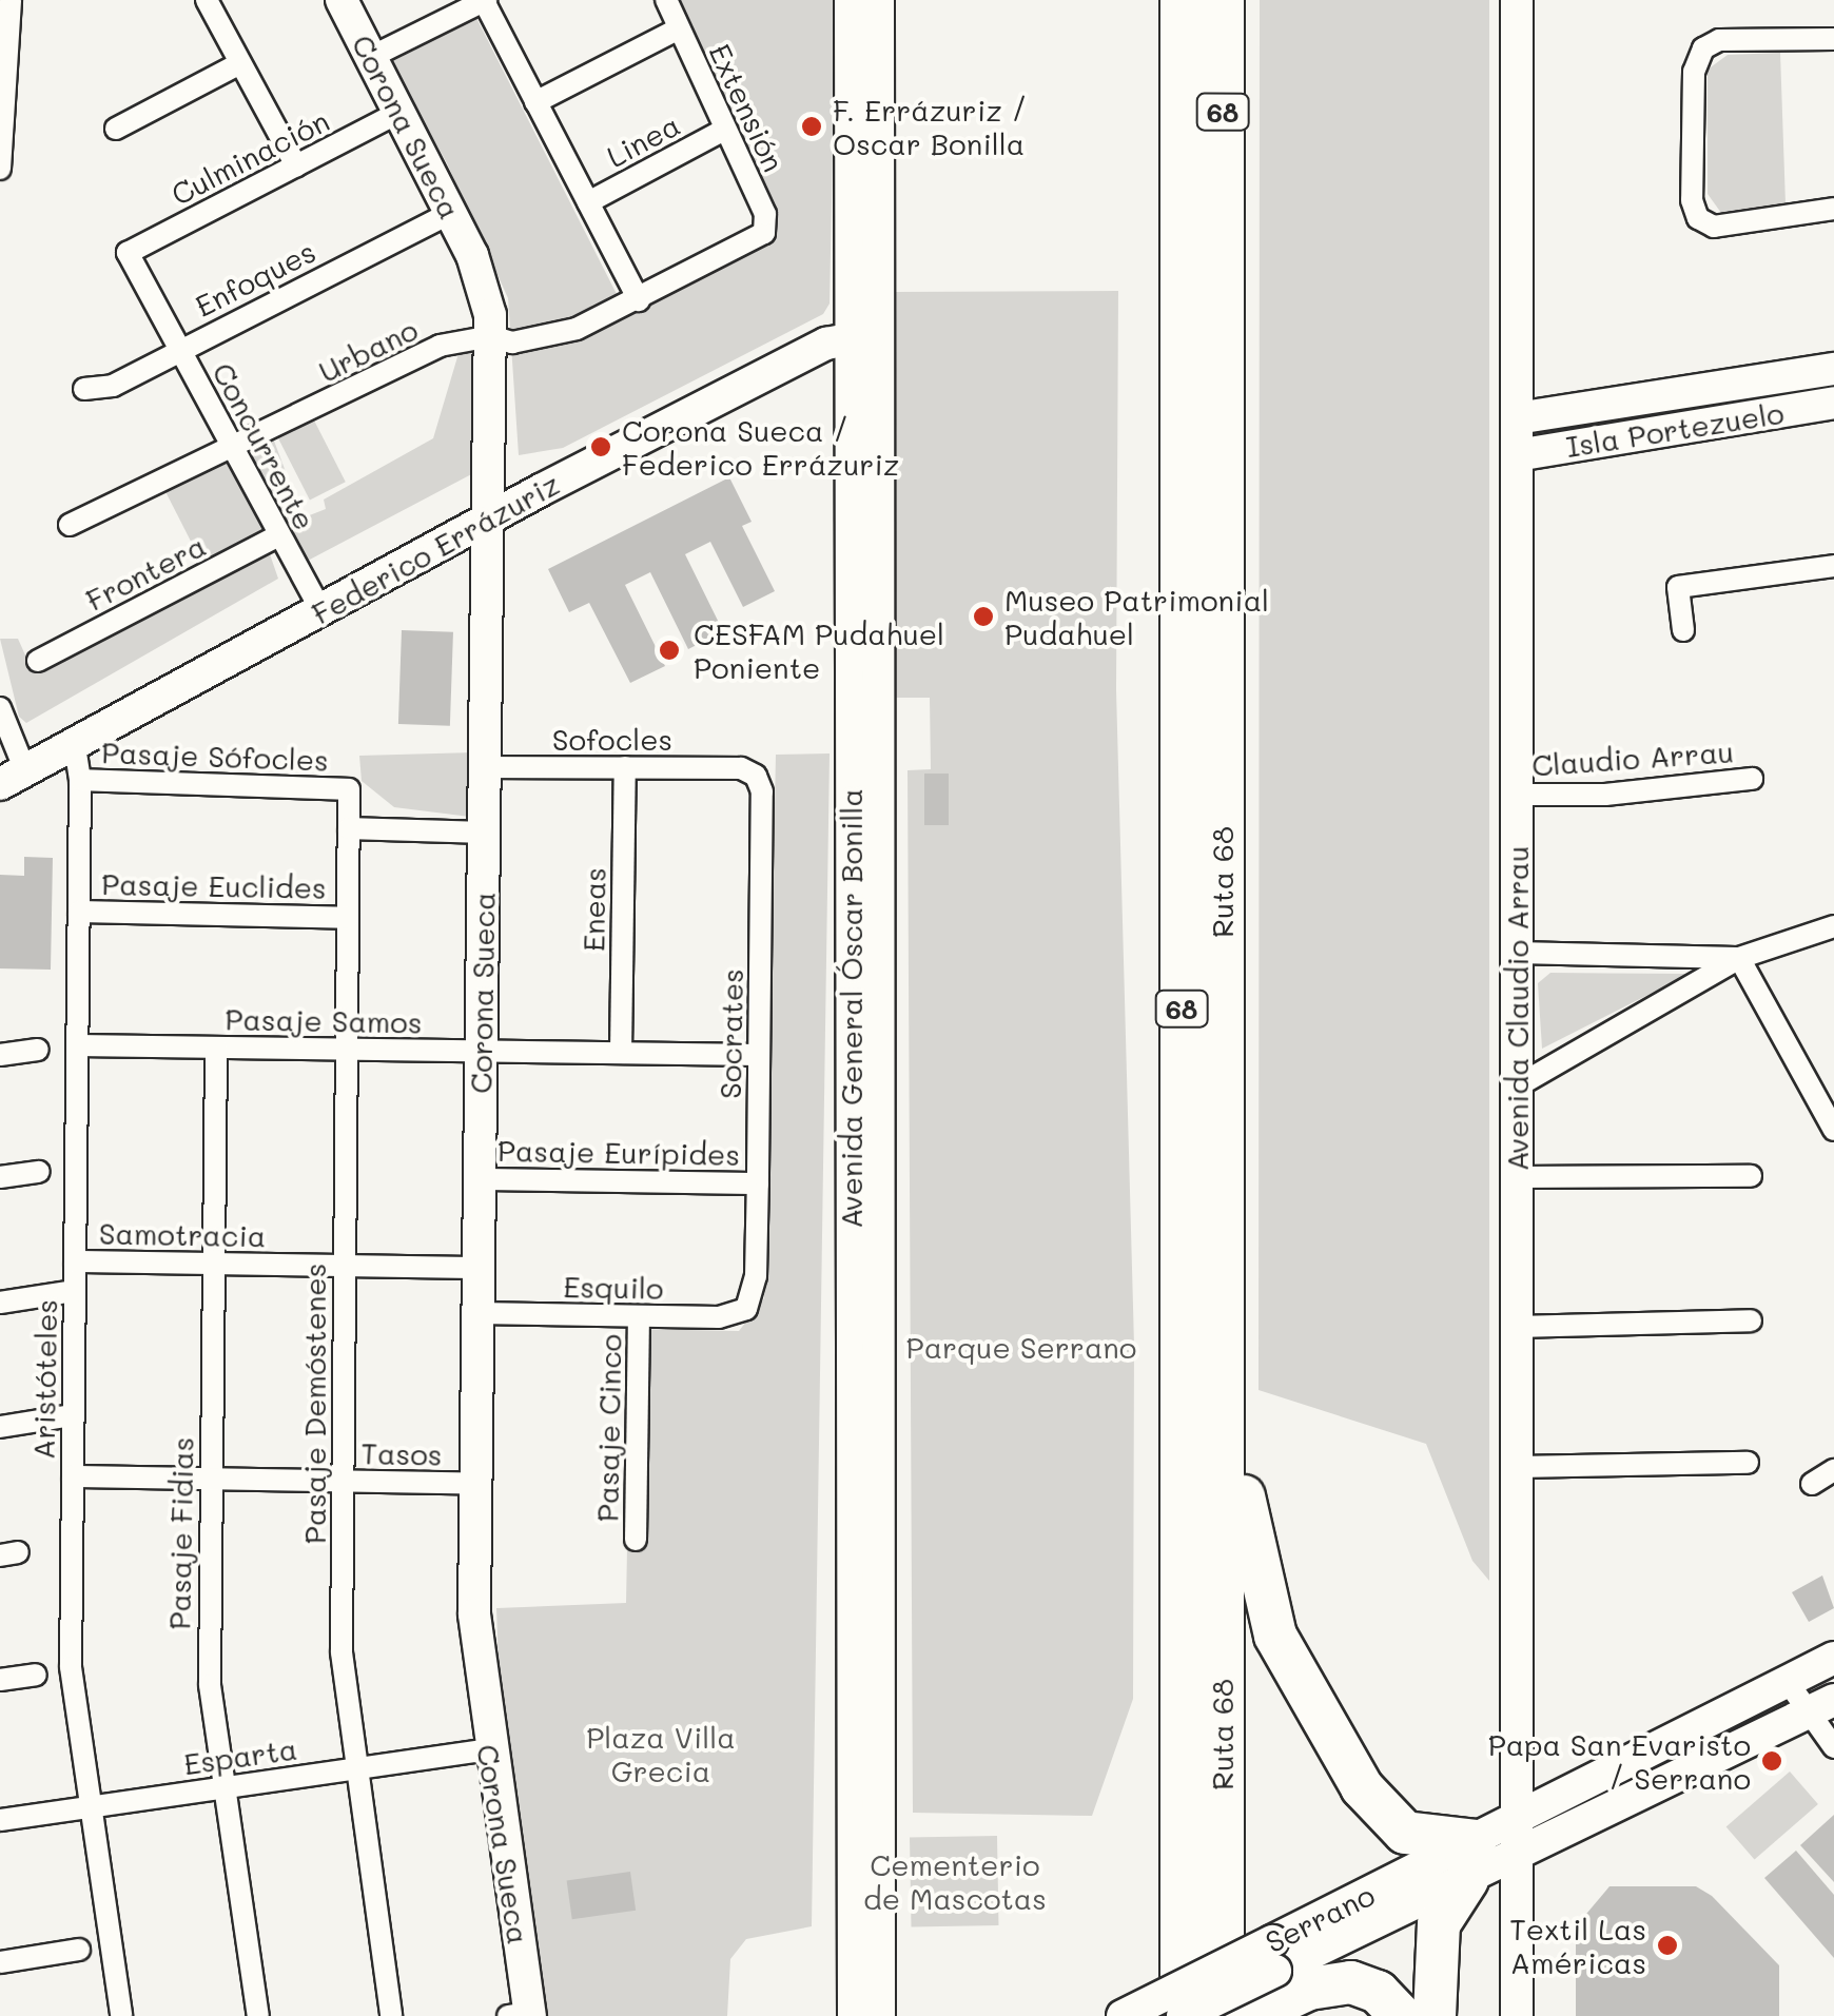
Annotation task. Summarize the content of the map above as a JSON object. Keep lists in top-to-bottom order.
{
  "streets": {
    "highway": ["68", "Ruta 68"],
    "street": [
      "Extensión",
      "Corona Sueca",
      "Linea",
      "Culminación",
      "Enfoques",
      "Urbano",
      "Isla Portezuelo",
      "Concurrente",
      "Federico Errázuriz",
      "Frontera",
      "Sofocles",
      "Pasaje Sófocles",
      "Claudio Arrau",
      "Pasaje Euclides",
      "Eneas",
      "Avenida General Óscar Bonilla",
      "Avenida Claudio Arrau",
      "Pasaje Samos",
      "Socrates",
      "Pasaje Eurípides",
      "Samotracia",
      "Esquilo",
      "Aristóteles",
      "Pasaje Demóstenes",
      "Pasaje Cinco",
      "Tasos",
      "Pasaje Fidias",
      "Esparta",
      "Serrano"
    ]
  },
  "crossings": [
    ["Extensión", "Linea"],
    ["Extensión", "Urbano"],
    ["Corona Sueca", "Culminación"],
    ["Corona Sueca", "Enfoques"],
    ["Corona Sueca", "Urbano"],
    ["Corona Sueca", "Federico Errázuriz"],
    ["Corona Sueca", "Sofocles"],
    ["Corona Sueca", "Pasaje Samos"],
    ["Corona Sueca", "Pasaje Eurípides"],
    ["Corona Sueca", "Samotracia"],
    ["Corona Sueca", "Esquilo"],
    ["Corona Sueca", "Tasos"],
    ["Corona Sueca", "Esparta"],
    ["Culminación", "Concurrente"],
    ["Enfoques", "Concurrente"],
    ["Urbano", "Concurrente"],
    ["Isla Portezuelo", "Avenida Claudio Arrau"],
    ["Concurrente", "Federico Errázuriz"],
    ["Concurrente", "Frontera"],
    ["Federico Errázuriz", "Avenida General Óscar Bonilla"],
    ["Federico Errázuriz", "Aristóteles"],
    ["Sofocles", "Eneas"],
    ["Sofocles", "Socrates"],
    ["Pasaje Sófocles", "Aristóteles"],
    ["Pasaje Sófocles", "Pasaje Demóstenes"],
    ["Claudio Arrau", "Avenida Claudio Arrau"],
    ["Ruta 68", "Serrano"],
    ["Pasaje Euclides", "Aristóteles"],
    ["Pasaje Euclides", "Pasaje Demóstenes"],
    ["Eneas", "Pasaje Samos"],
    ["Avenida Claudio Arrau", "Serrano"],
    ["Pasaje Samos", "Socrates"],
    ["Pasaje Samos", "Aristóteles"],
    ["Pasaje Samos", "Pasaje Demóstenes"],
    ["Pasaje Samos", "Pasaje Fidias"],
    ["Socrates", "Pasaje Eurípides"],
    ["Socrates", "Esquilo"],
    ["Samotracia", "Aristóteles"],
    ["Samotracia", "Pasaje Demóstenes"],
    ["Samotracia", "Pasaje Fidias"],
    ["Esquilo", "Pasaje Cinco"],
    ["Aristóteles", "Tasos"],
    ["Aristóteles", "Esparta"],
    ["Pasaje Demóstenes", "Tasos"],
    ["Pasaje Demóstenes", "Esparta"],
    ["Tasos", "Pasaje Fidias"],
    ["Pasaje Fidias", "Esparta"]
  ],
  "parks": ["Parque Serrano", "Plaza Villa Grecia", "Cementerio de Mascotas"],
  "places": [
    "F. Errázuriz / Oscar Bonilla",
    "Corona Sueca / Federico Errázuriz",
    "Museo Patrimonial Pudahuel",
    "CESFAM Pudahuel Poniente",
    "Papa San Evaristo / Serrano",
    "Textil Las Américas"
  ]
}
